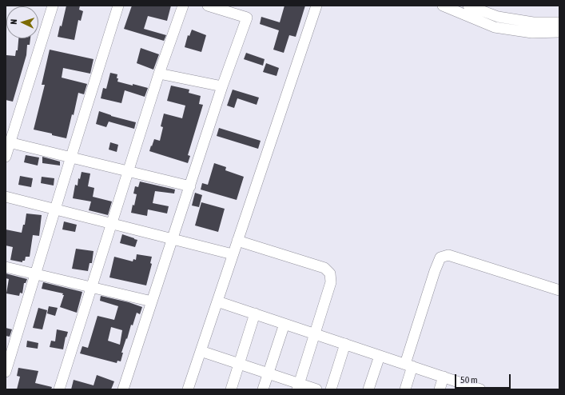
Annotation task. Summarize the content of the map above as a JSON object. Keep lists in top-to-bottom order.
{
  "scale_bar": "50 m",
  "north": "left"
}
